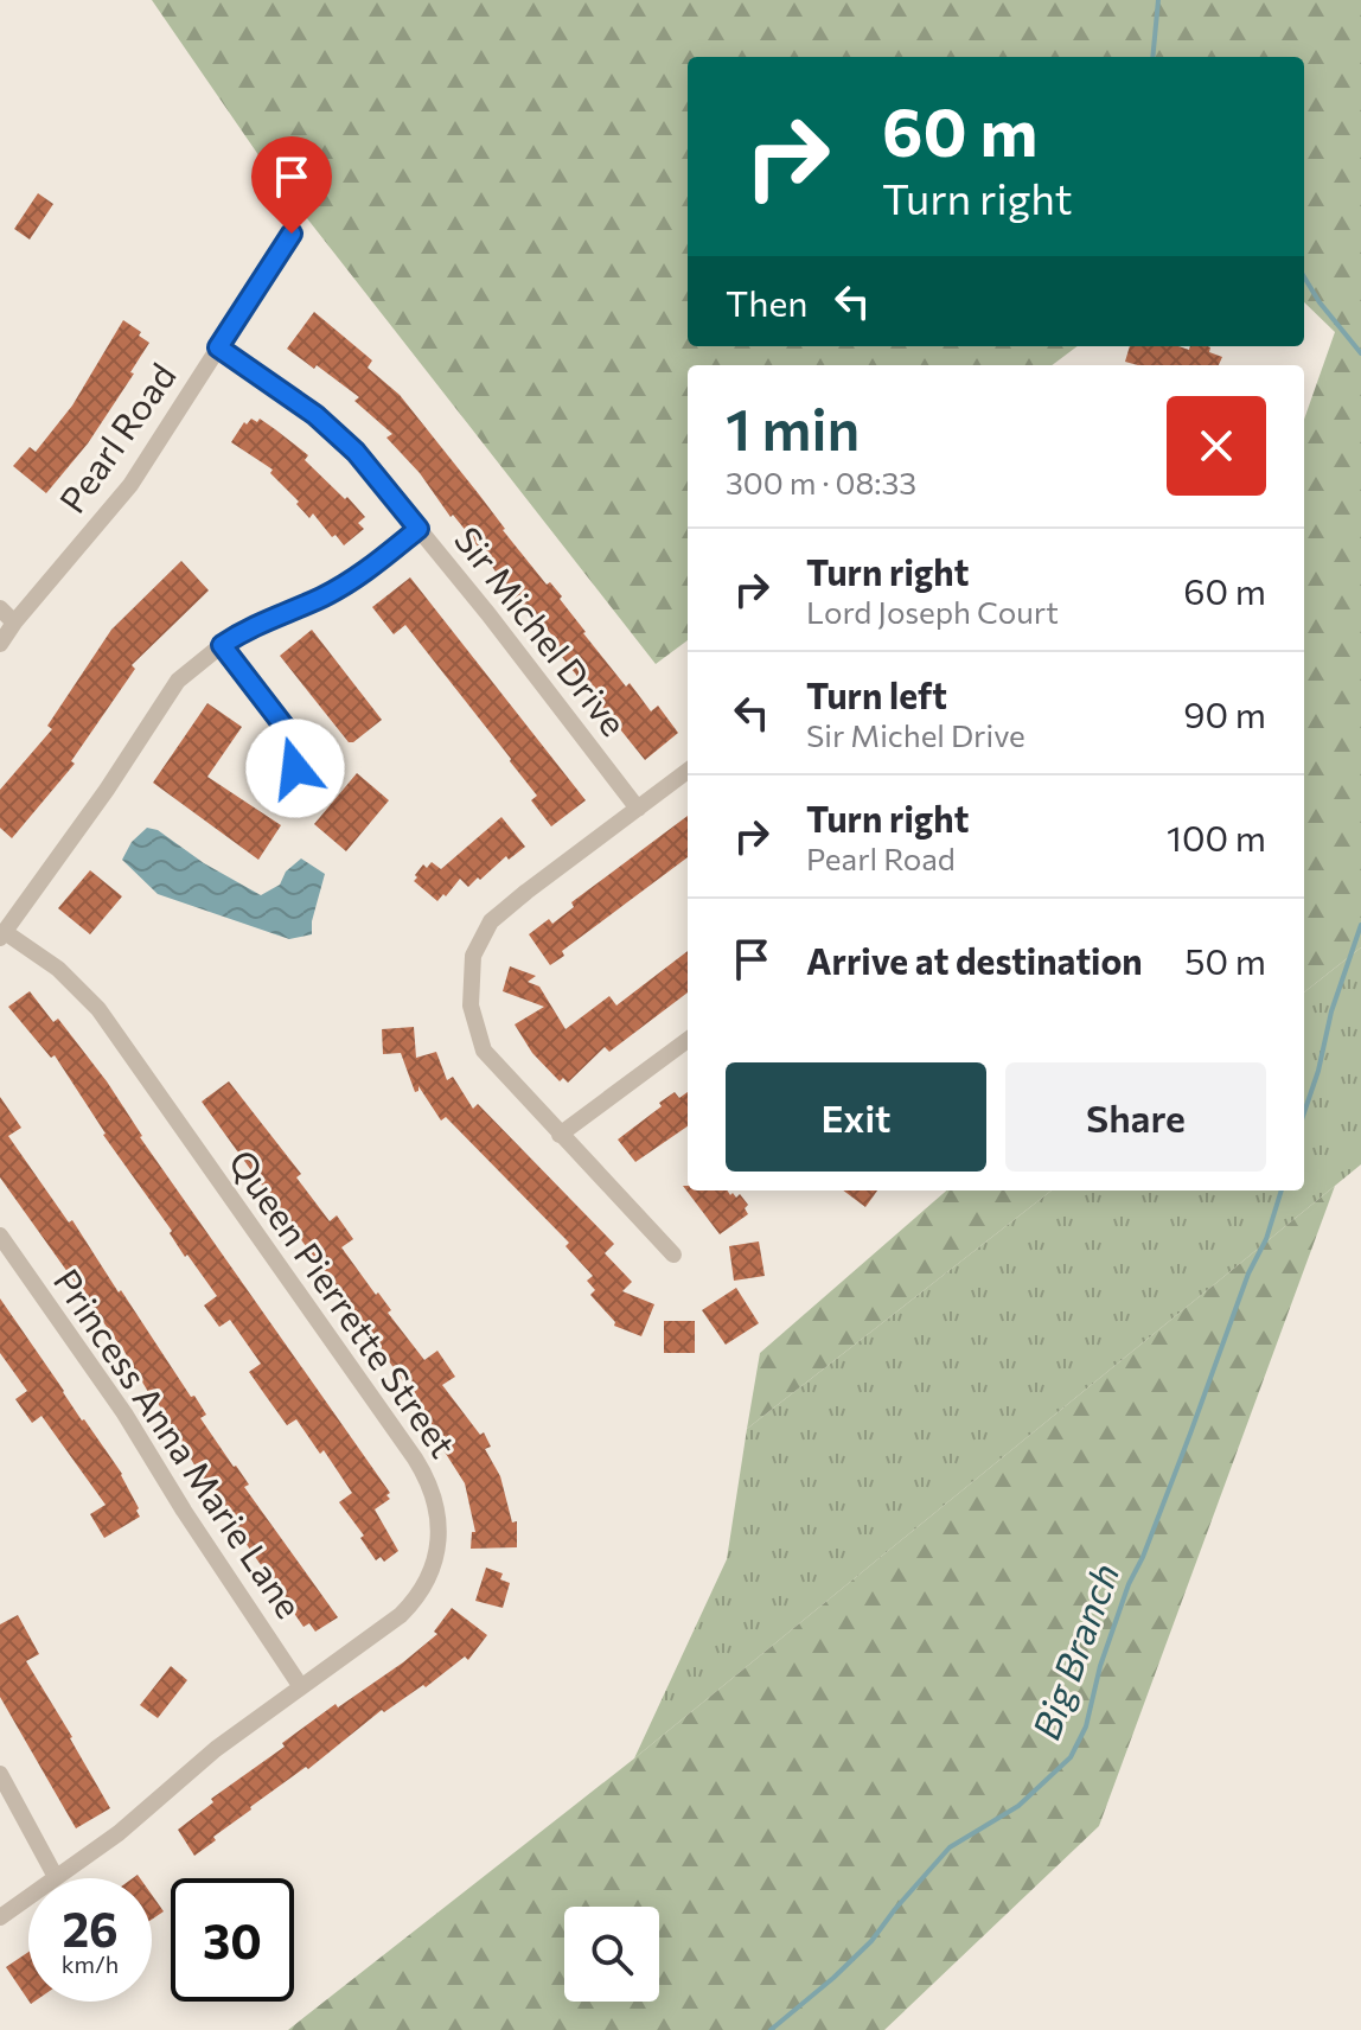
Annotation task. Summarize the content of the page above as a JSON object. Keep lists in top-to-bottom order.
{
  "streets": {
    "street": [
      "Pearl Road",
      "Sir Michel Drive",
      "Queen Pierrette Street",
      "Princess Anna Marie Lane"
    ]
  },
  "crossings": [
    ["Pearl Road", "Sir Michel Drive"],
    ["Queen Pierrette Street", "Princess Anna Marie Lane"]
  ],
  "water": ["Big Branch"],
  "page": {
    "turn": ["60 m", "Turn right"],
    "then": "Then",
    "heading": ["1 min", "300 m · 08:33"],
    "list": [
      {
        "name": "Turn right",
        "note": "Lord Joseph Court",
        "value": "60 m"
      },
      {
        "name": "Turn left",
        "note": "Sir Michel Drive",
        "value": "90 m"
      },
      {
        "name": "Turn right",
        "note": "Pearl Road",
        "value": "100 m"
      },
      {
        "name": "Arrive at destination",
        "value": "50 m"
      }
    ],
    "buttons": ["Exit", "Share"],
    "speed": "26 km/h",
    "limit": "30"
  }
}
